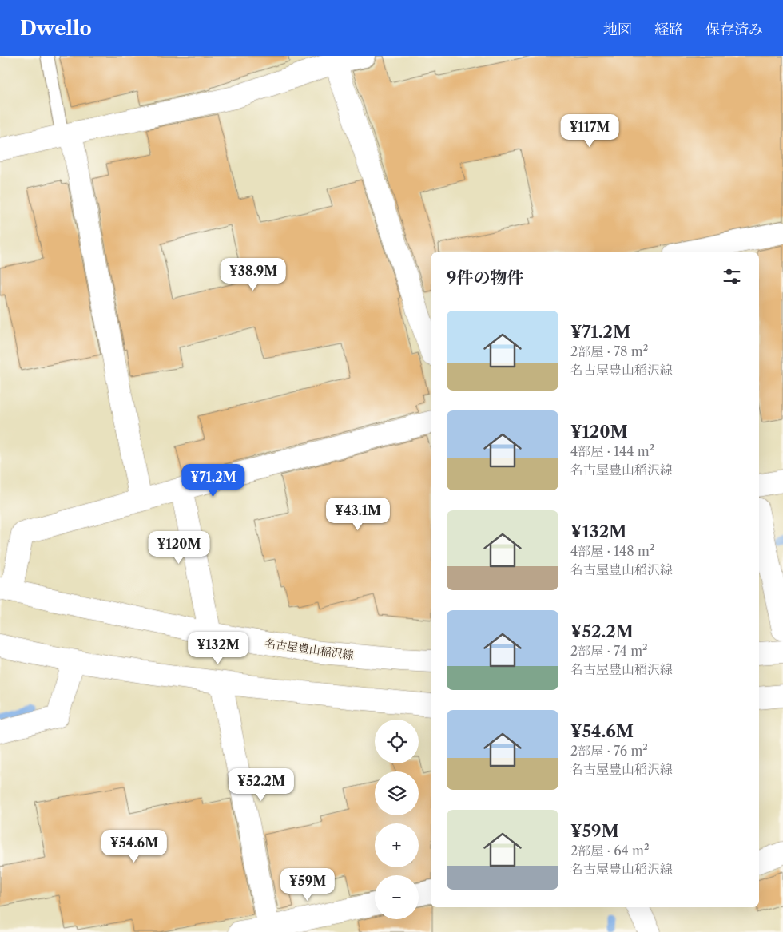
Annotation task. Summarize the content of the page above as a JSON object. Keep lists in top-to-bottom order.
{
  "streets": {
    "street": ["名古屋豊山稲沢線"]
  },
  "page": {
    "header": "Dwello",
    "nav": ["地図", "経路", "保存済み"],
    "price": [
      "¥117M",
      "¥38.9M",
      "¥71.2M",
      "¥43.1M",
      "¥120M",
      "¥132M",
      "¥52.2M",
      "¥54.6M",
      "¥59M"
    ],
    "heading": "9件の物件",
    "list": [
      {
        "name": "¥71.2M",
        "note": "2部屋 · 78 m² · 名古屋豊山稲沢線"
      },
      {
        "name": "¥120M",
        "note": "4部屋 · 144 m² · 名古屋豊山稲沢線"
      },
      {
        "name": "¥132M",
        "note": "4部屋 · 148 m² · 名古屋豊山稲沢線"
      },
      {
        "name": "¥52.2M",
        "note": "2部屋 · 74 m² · 名古屋豊山稲沢線"
      },
      {
        "name": "¥54.6M",
        "note": "2部屋 · 76 m² · 名古屋豊山稲沢線"
      },
      {
        "name": "¥59M",
        "note": "2部屋 · 64 m² · 名古屋豊山稲沢線"
      }
    ],
    "map_buttons": ["+", "−"]
  }
}
